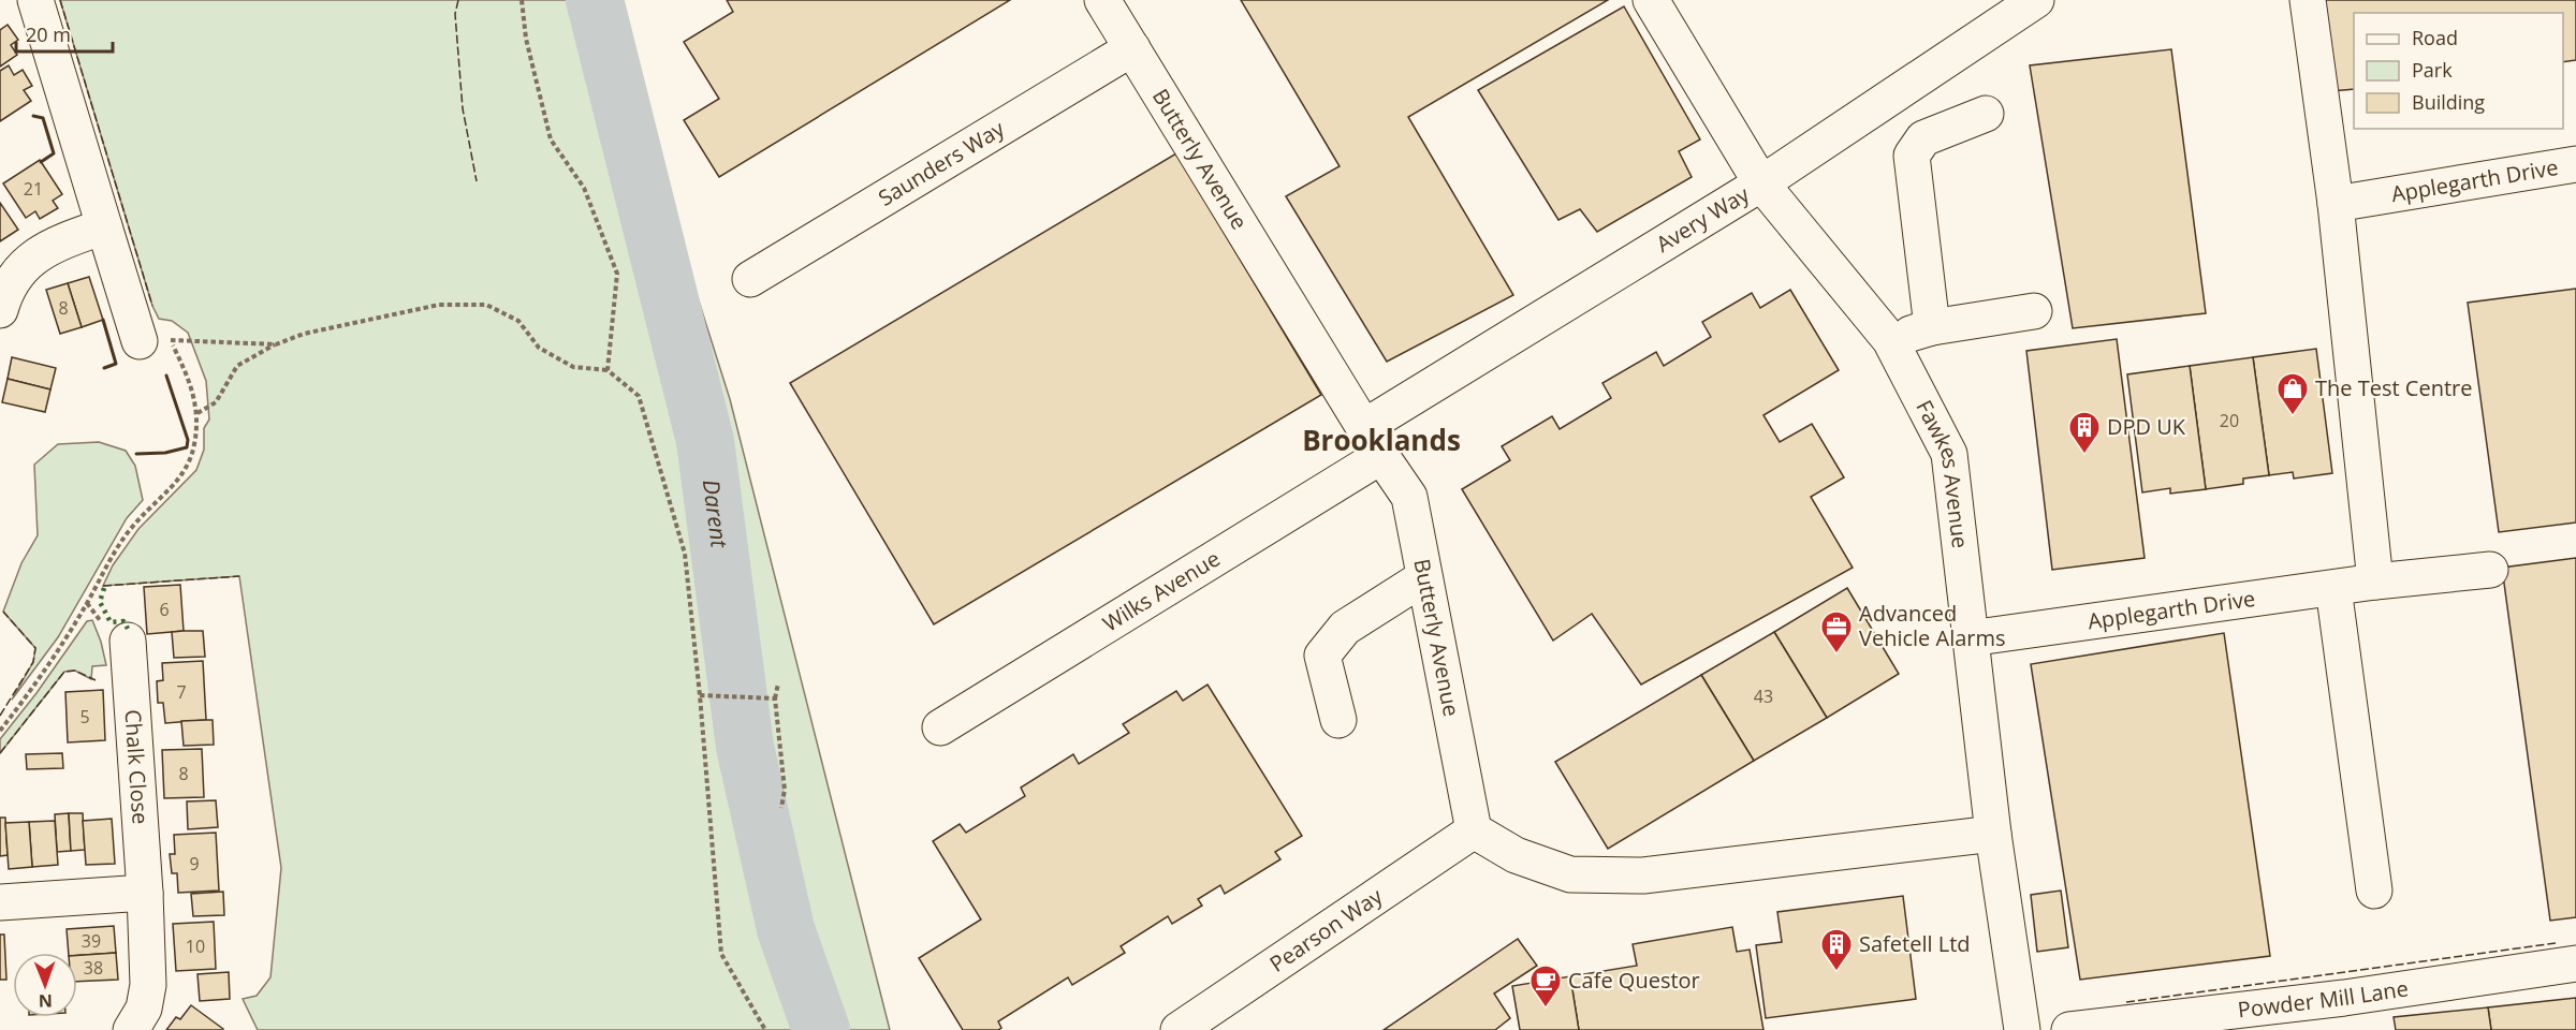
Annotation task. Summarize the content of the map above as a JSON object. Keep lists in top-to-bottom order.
{
  "streets": {
    "street": [
      "Butterly Avenue",
      "Saunders Way",
      "Applegarth Drive",
      "Avery Way",
      "Fawkes Avenue",
      "Wilks Avenue",
      "Chalk Close",
      "Pearson Way",
      "Powder Mill Lane"
    ]
  },
  "crossings": [
    ["Butterly Avenue", "Saunders Way"],
    ["Butterly Avenue", "Avery Way"],
    ["Butterly Avenue", "Wilks Avenue"],
    ["Butterly Avenue", "Pearson Way"],
    ["Applegarth Drive", "Fawkes Avenue"],
    ["Avery Way", "Fawkes Avenue"],
    ["Avery Way", "Wilks Avenue"]
  ],
  "districts": ["Brooklands"],
  "water": ["Darent"],
  "places": {
    "shop": ["The Test Centre"],
    "building": ["DPD UK", "Safetell Ltd"],
    "office": ["Advanced Vehicle Alarms"],
    "cafe": ["Cafe Questor"]
  },
  "house_numbers": [
    "21",
    "8",
    "20",
    "6",
    "7",
    "43",
    "5",
    "8",
    "9",
    "39",
    "10",
    "38"
  ],
  "legend": ["Road", "Park", "Building"],
  "scale_bar": "20 m",
  "north": "bottom"
}
